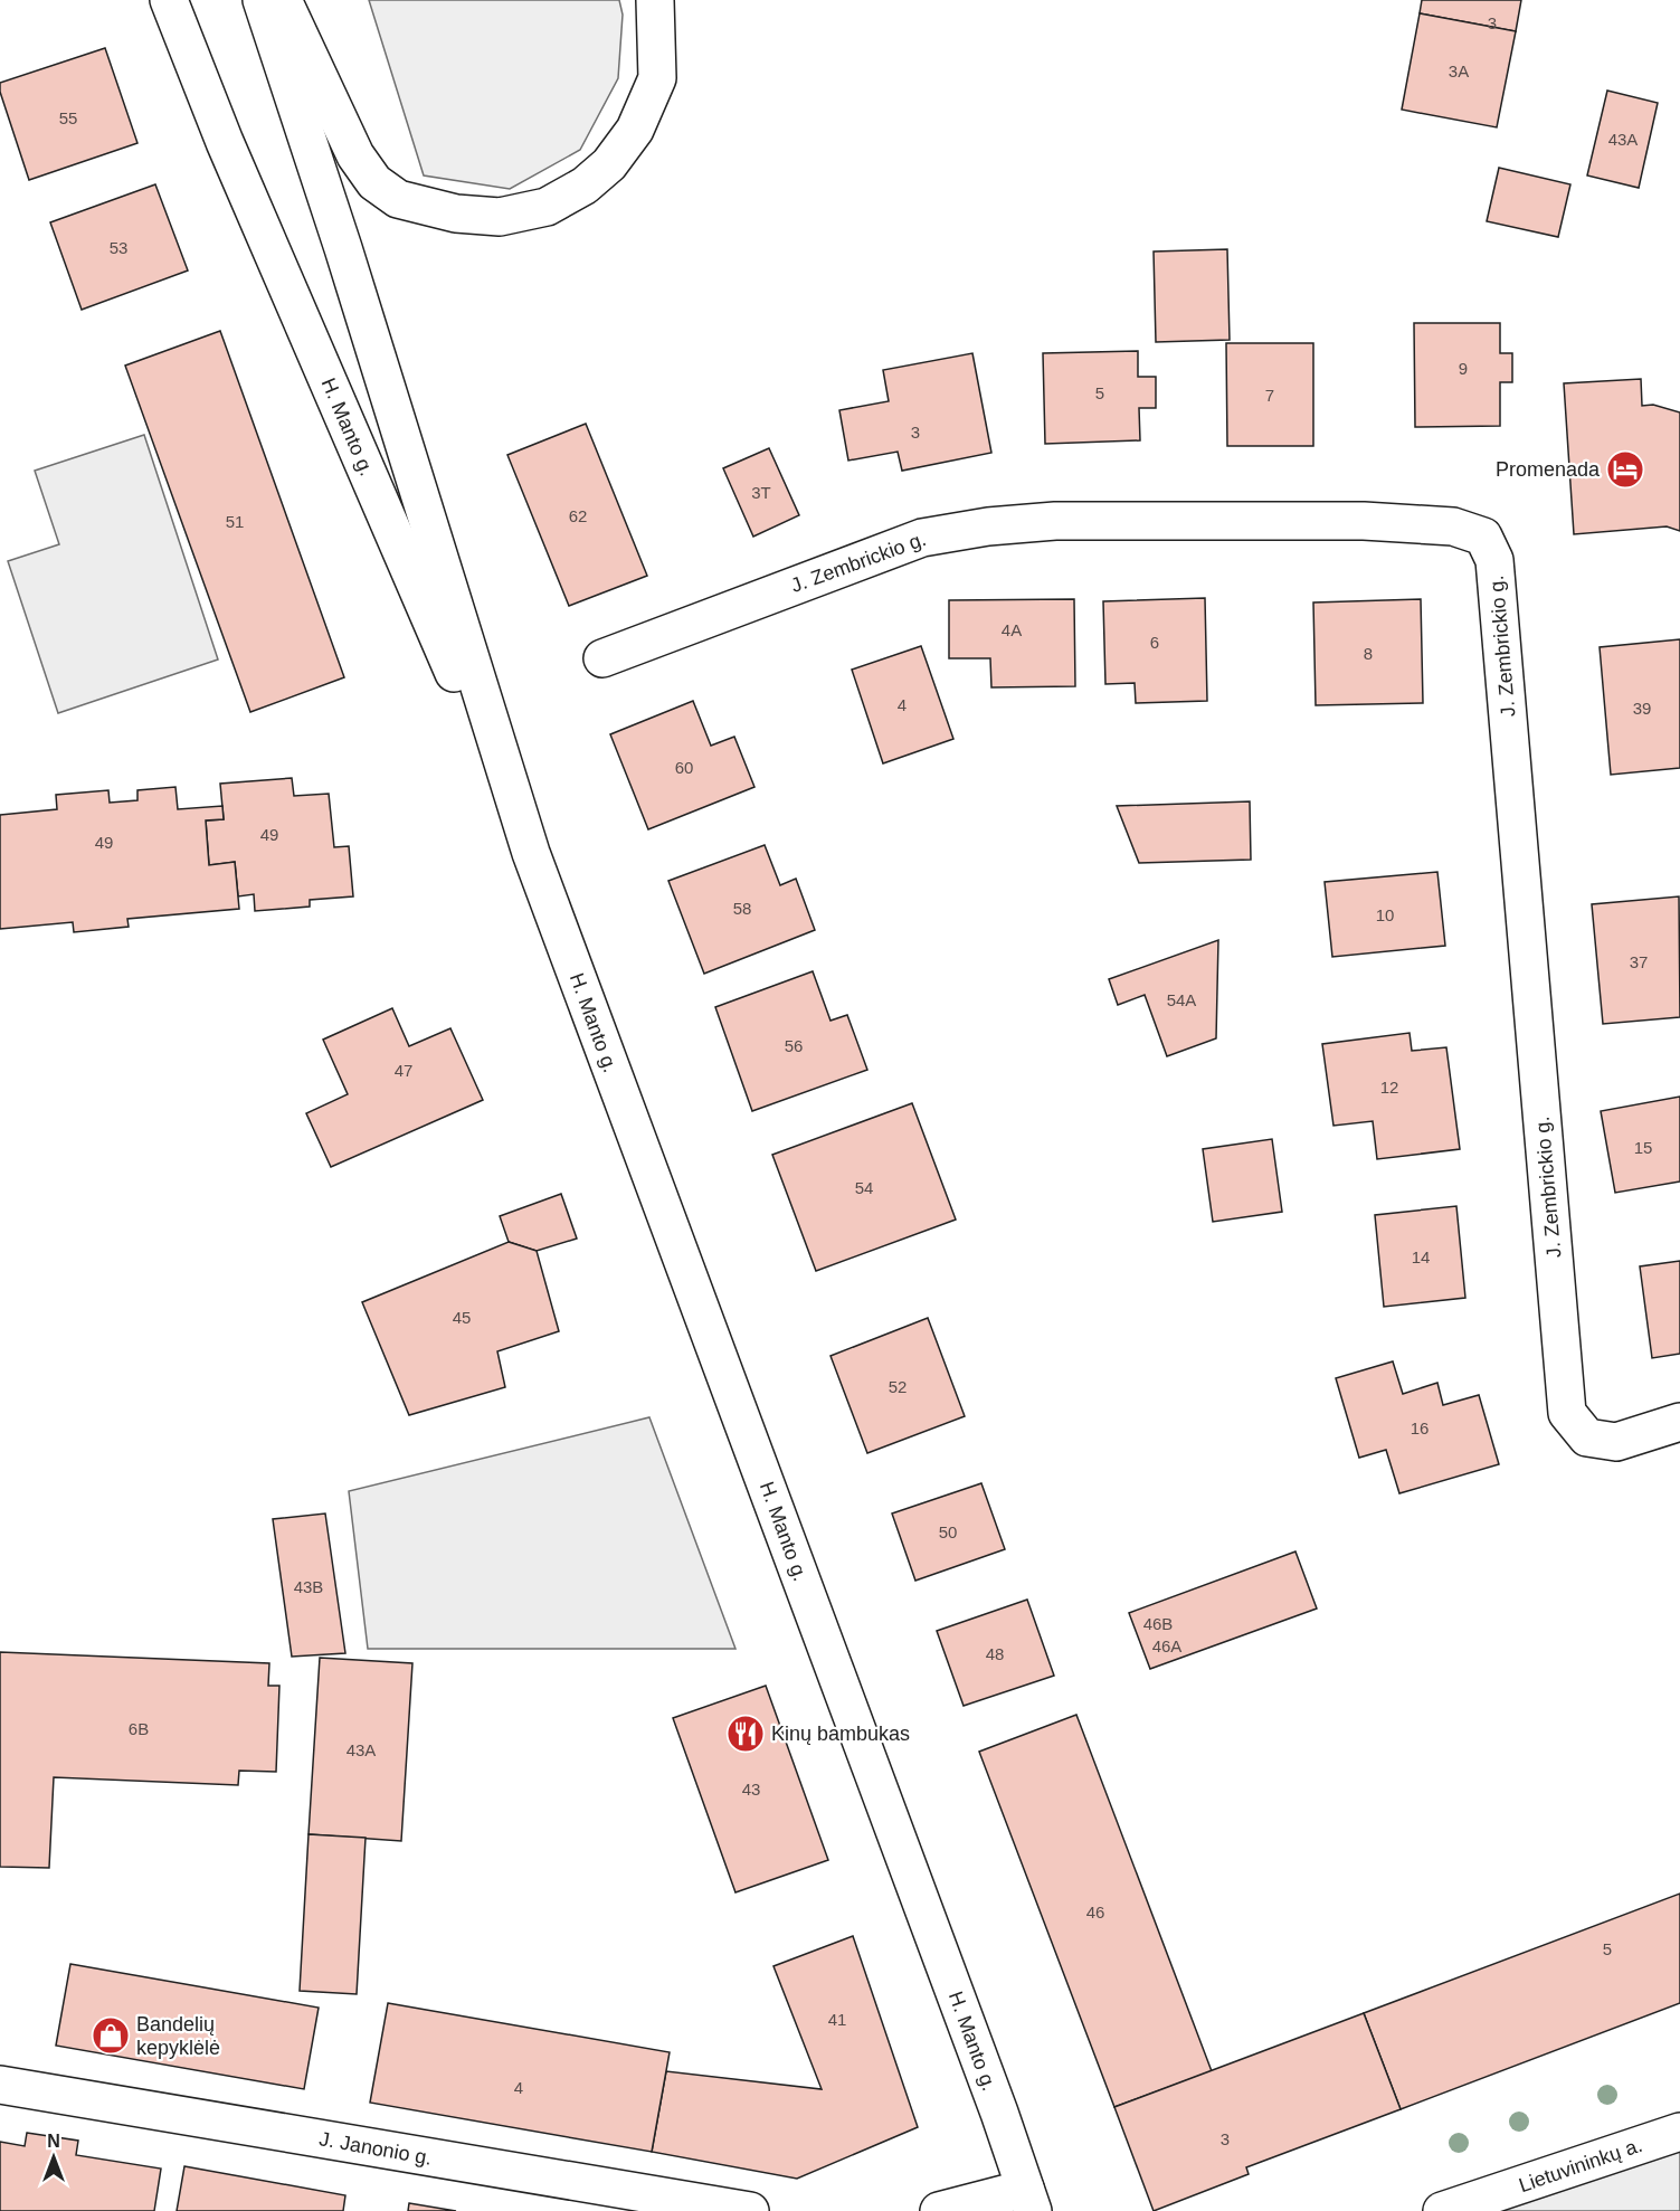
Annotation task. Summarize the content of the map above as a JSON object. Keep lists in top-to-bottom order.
{
  "streets": {
    "main road": [
      "H. Manto g.",
      "J. Zembrickio g.",
      "J. Janonio g.",
      "Lietuvininkų a."
    ]
  },
  "places": {
    "hotel": ["Promenada"],
    "restaurant": ["Kinų bambukas"],
    "shop": ["Bandelių kepyklėlė"]
  },
  "house_numbers": [
    "3",
    "3A",
    "55",
    "43A",
    "53",
    "9",
    "5",
    "7",
    "3",
    "3T",
    "62",
    "51",
    "4A",
    "6",
    "8",
    "4",
    "39",
    "60",
    "49",
    "49",
    "58",
    "10",
    "37",
    "54A",
    "56",
    "47",
    "12",
    "15",
    "54",
    "14",
    "45",
    "52",
    "16",
    "50",
    "43B",
    "46B",
    "46A",
    "48",
    "6B",
    "43A",
    "43",
    "46",
    "5",
    "41",
    "4",
    "3"
  ],
  "north": "top"
}
